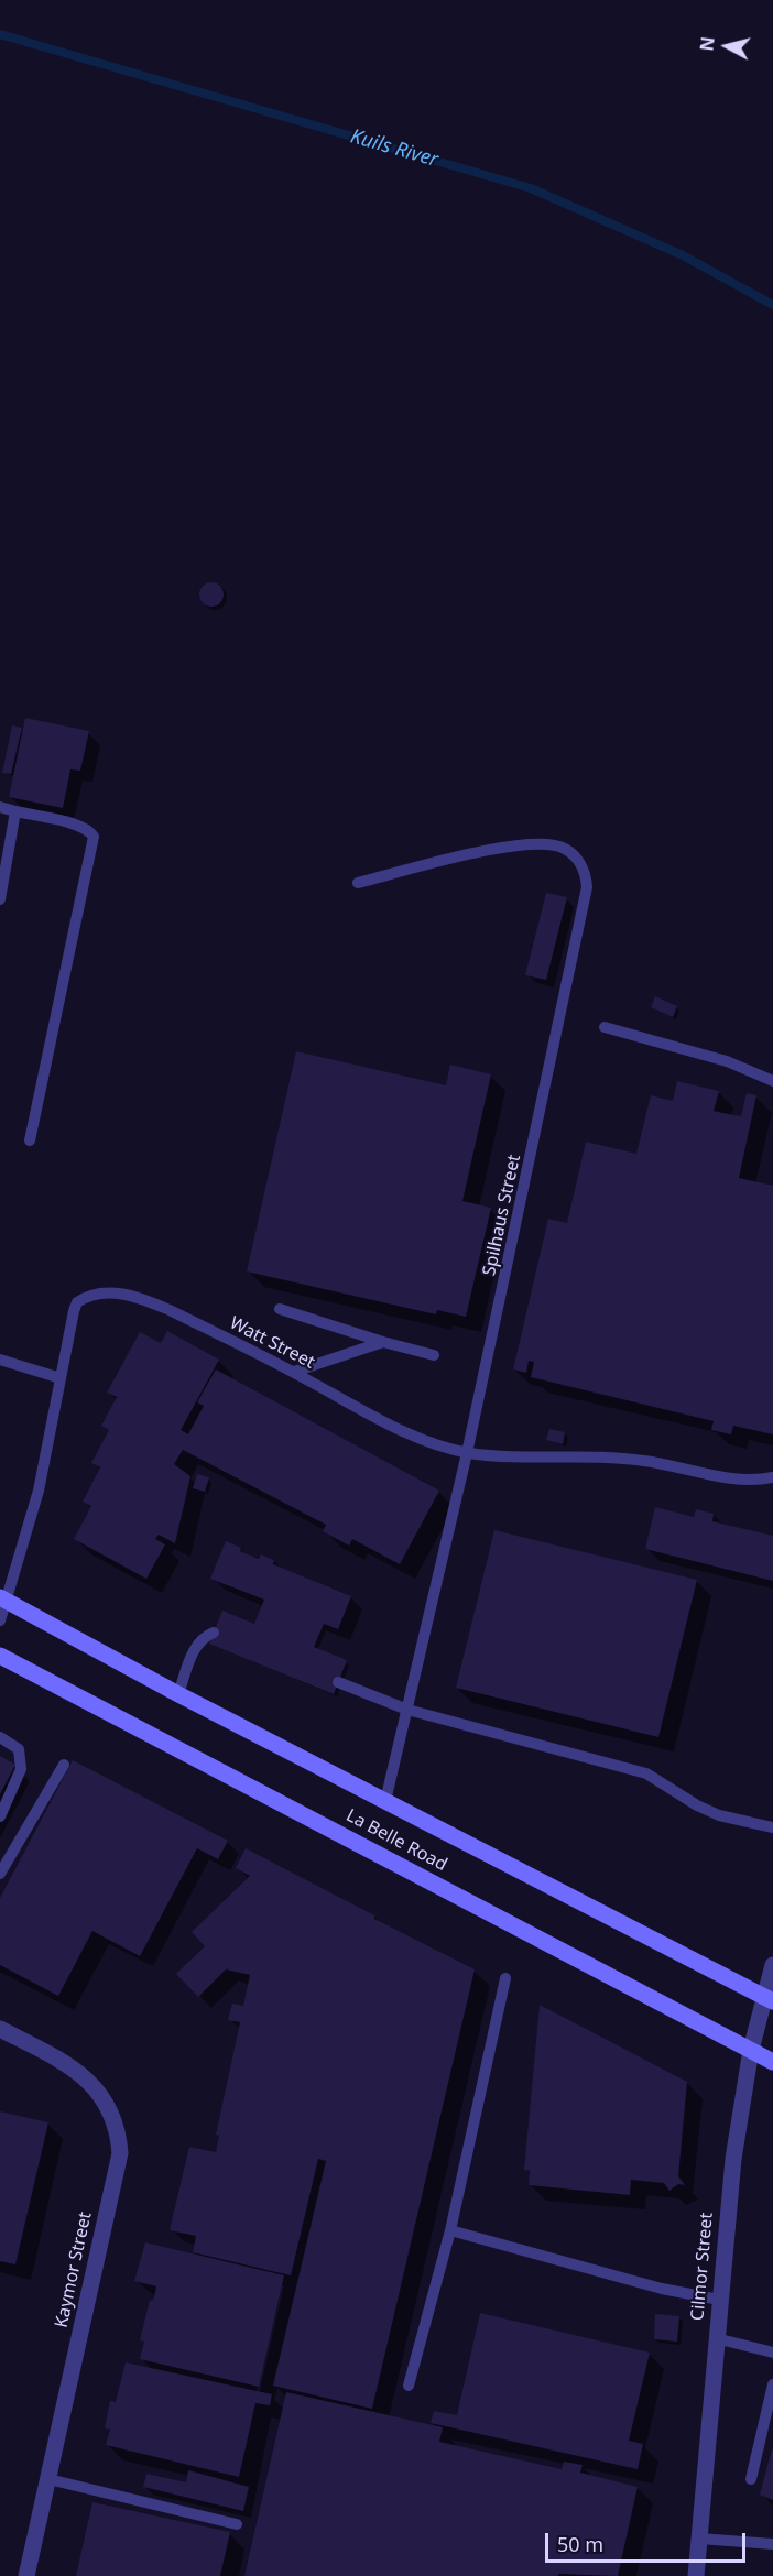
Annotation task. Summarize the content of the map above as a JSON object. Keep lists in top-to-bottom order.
{
  "streets": {
    "main road": ["La Belle Road"],
    "street": ["Cilmor Street", "Kaymor Street"],
    "lane": ["Spilhaus Street", "Watt Street"]
  },
  "crossings": [
    ["Spilhaus Street", "Watt Street"],
    ["Spilhaus Street", "La Belle Road"],
    ["Watt Street", "La Belle Road"],
    ["La Belle Road", "Cilmor Street"]
  ],
  "water": ["Kuils River"],
  "scale_bar": "50 m",
  "north": "left"
}
